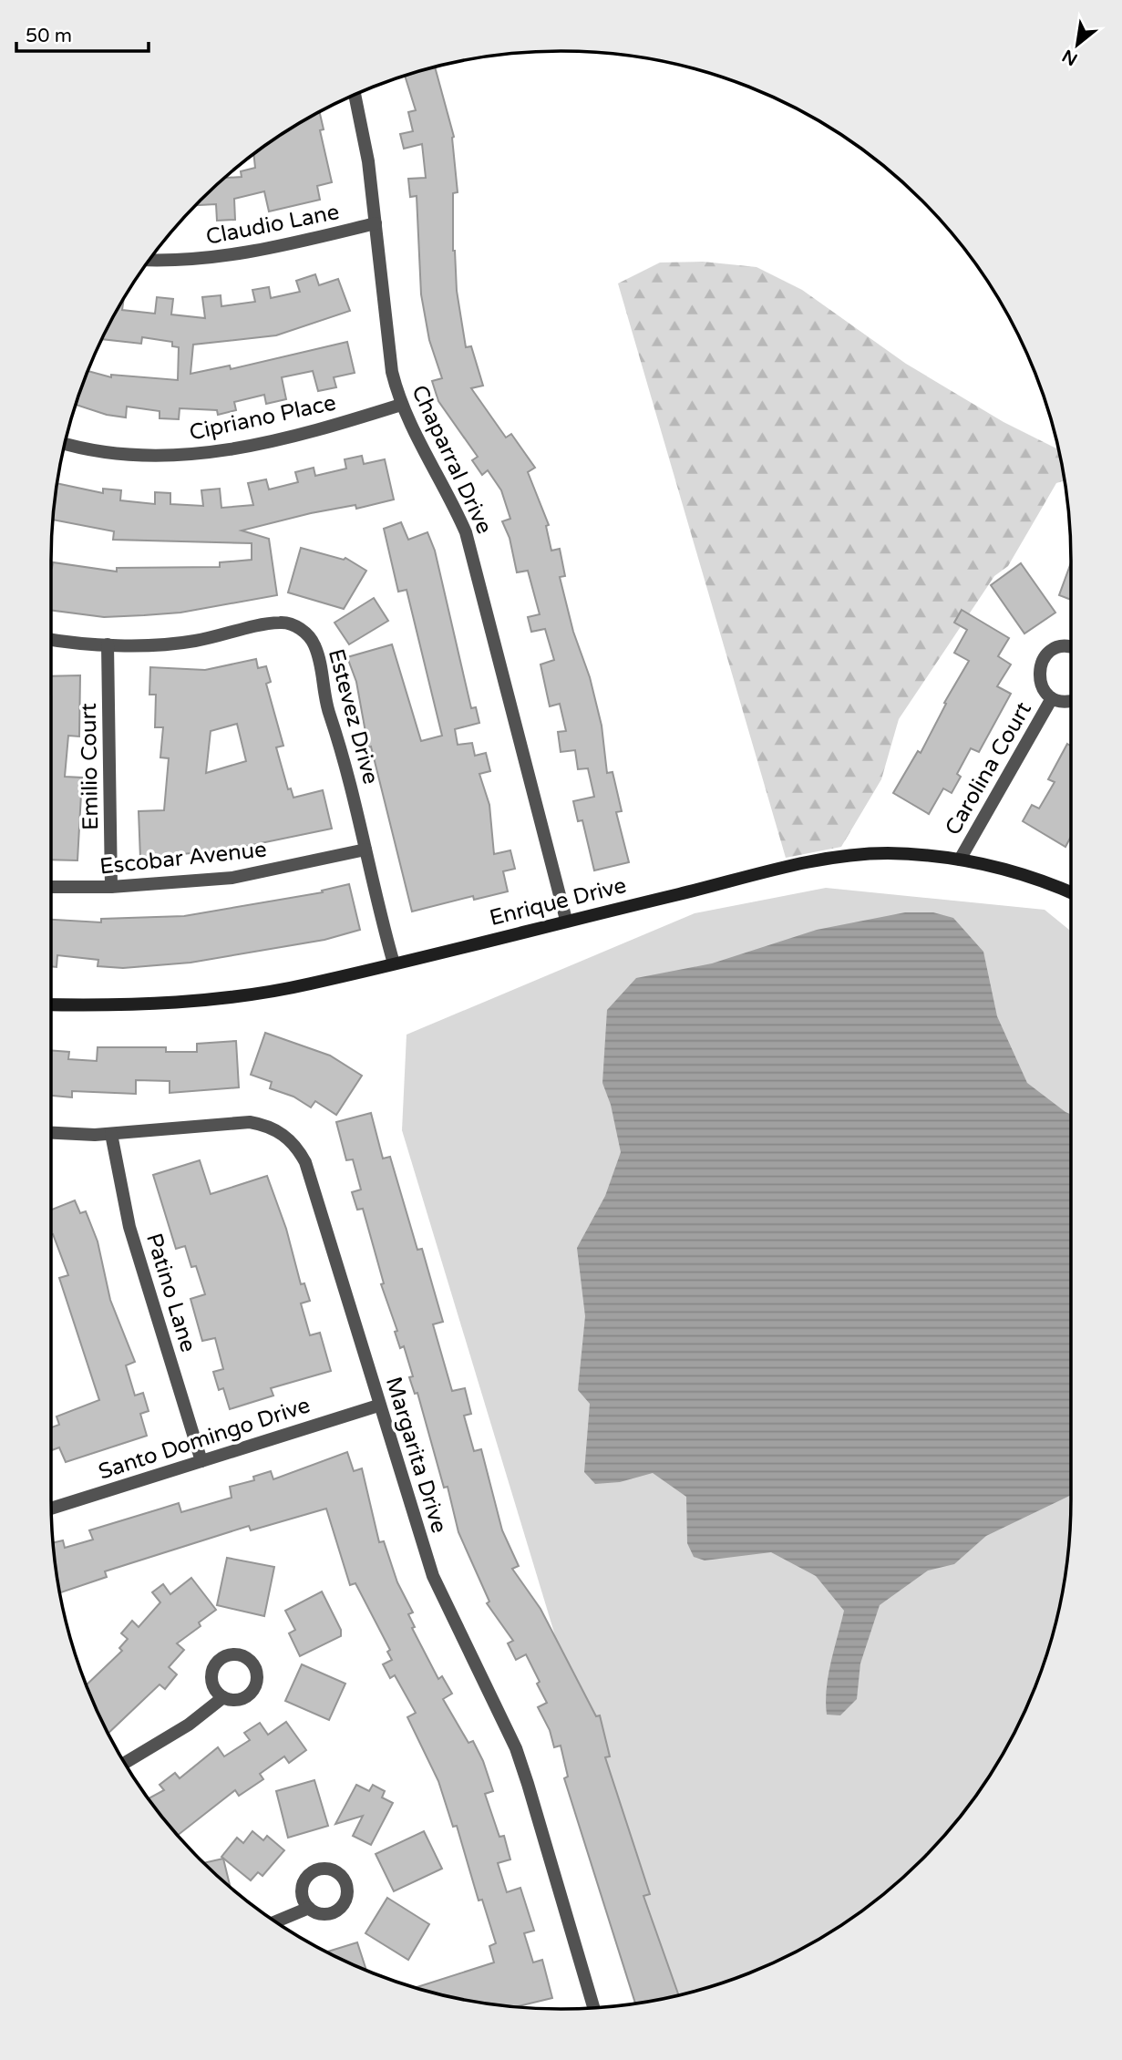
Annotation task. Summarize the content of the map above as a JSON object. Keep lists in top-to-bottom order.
{
  "streets": {
    "street": [
      "Claudio Lane",
      "Cipriano Place",
      "Chaparral Drive",
      "Estevez Drive",
      "Emilio Court",
      "Carolina Court",
      "Escobar Avenue",
      "Enrique Drive",
      "Patino Lane",
      "Santo Domingo Drive",
      "Margarita Drive"
    ]
  },
  "crossings": [
    ["Claudio Lane", "Chaparral Drive"],
    ["Cipriano Place", "Chaparral Drive"],
    ["Chaparral Drive", "Enrique Drive"],
    ["Estevez Drive", "Emilio Court"],
    ["Estevez Drive", "Escobar Avenue"],
    ["Estevez Drive", "Enrique Drive"],
    ["Emilio Court", "Escobar Avenue"],
    ["Carolina Court", "Enrique Drive"],
    ["Patino Lane", "Santo Domingo Drive"],
    ["Patino Lane", "Margarita Drive"],
    ["Santo Domingo Drive", "Margarita Drive"]
  ],
  "scale_bar": "50 m",
  "north": "bottom left"
}
